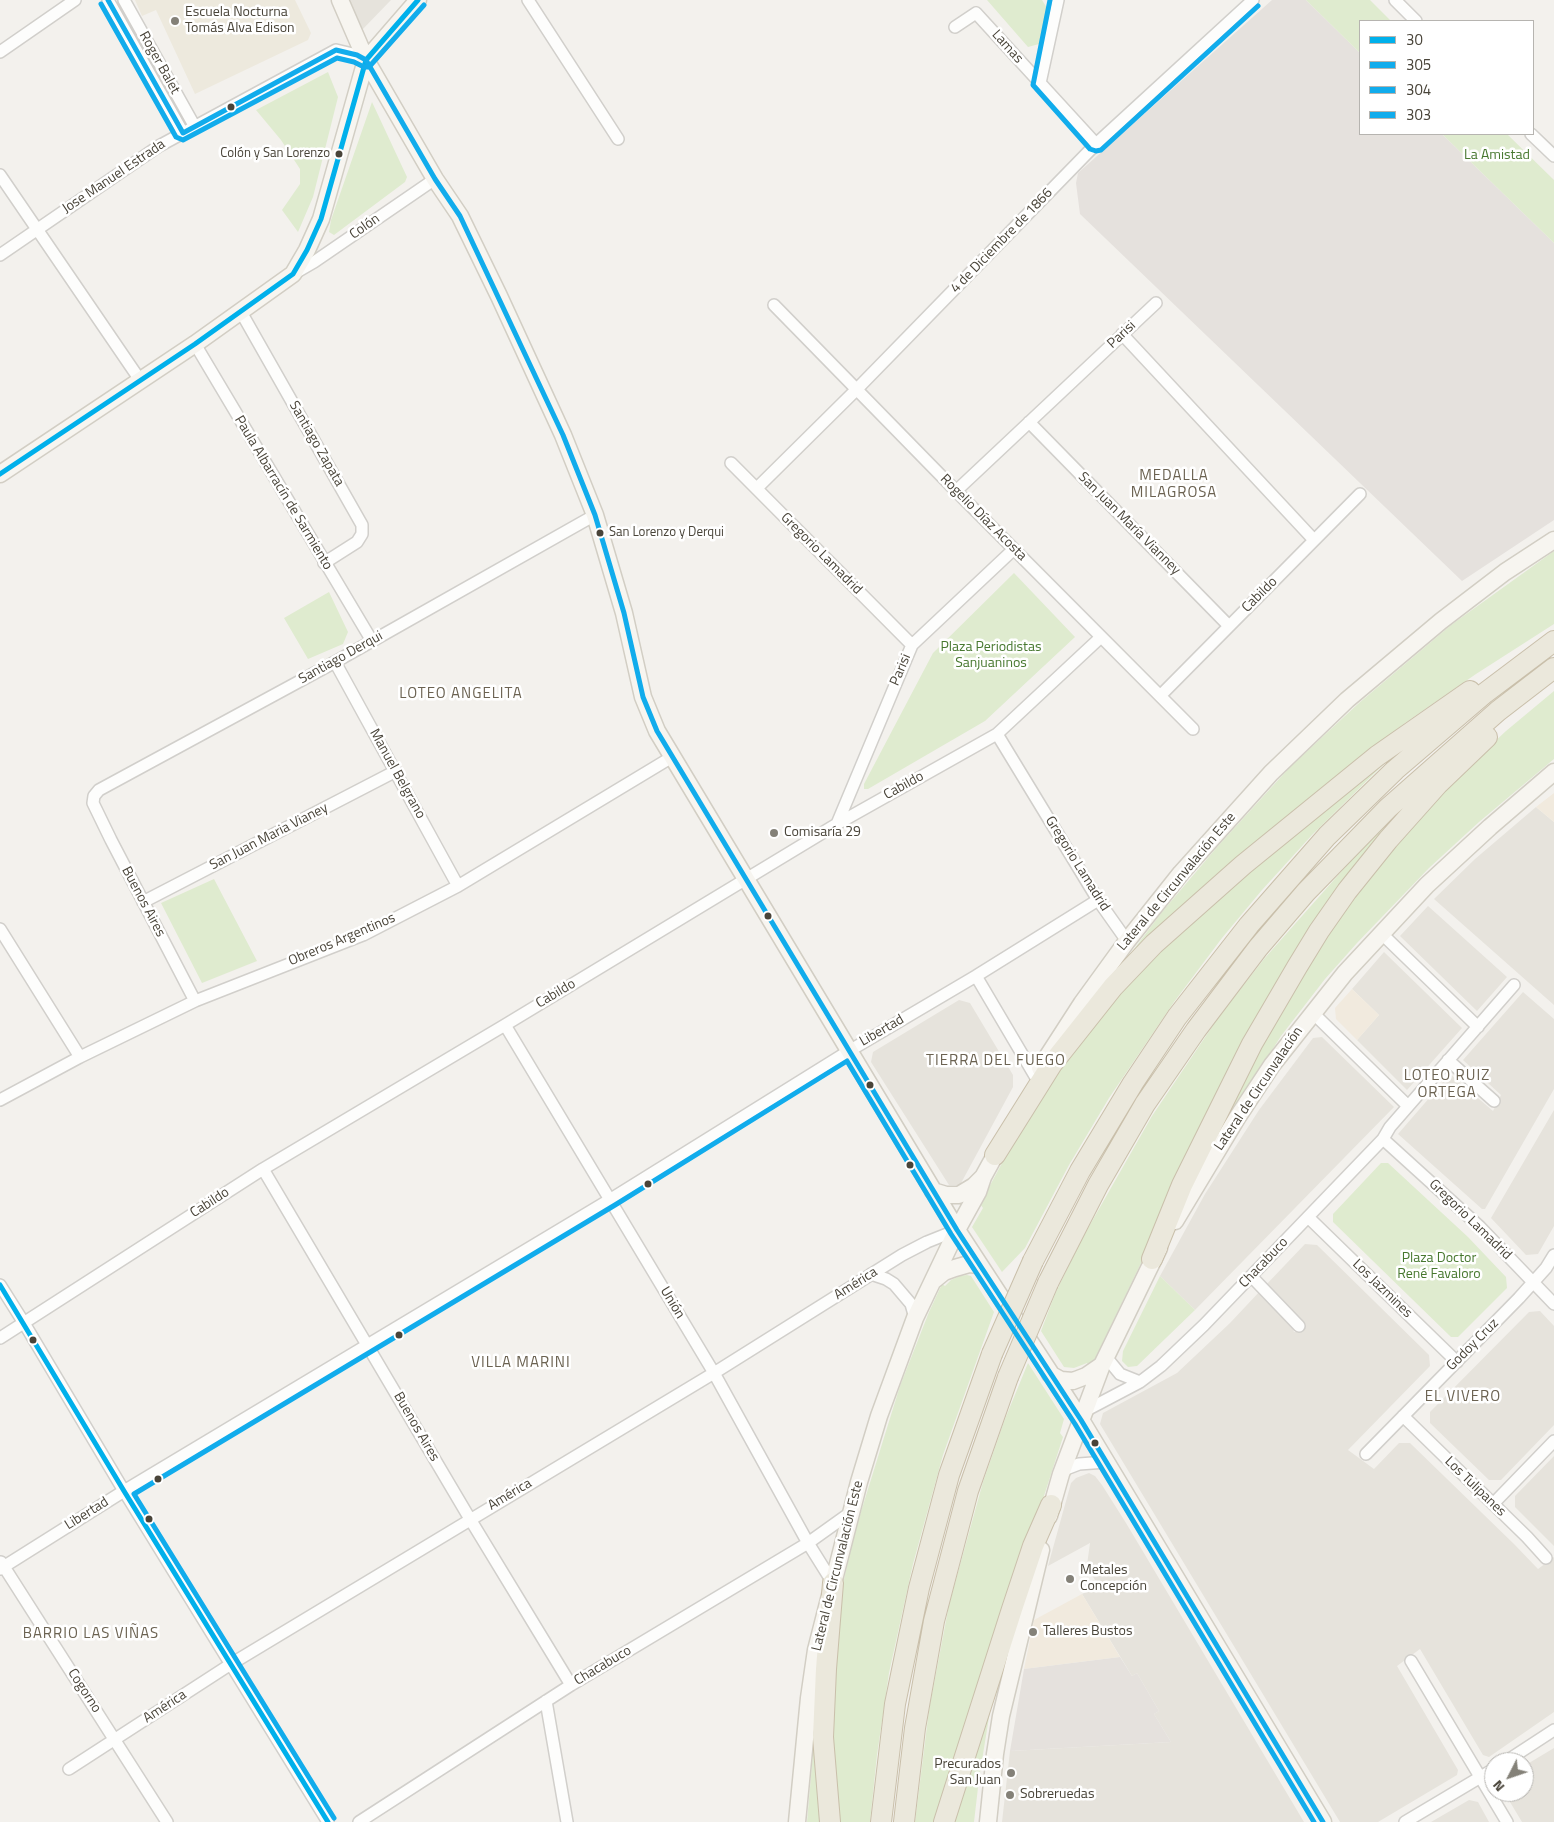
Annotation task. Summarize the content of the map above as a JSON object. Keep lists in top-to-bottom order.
{
  "streets": {
    "street": [
      "Lamas",
      "Roger Balet",
      "Jose Manuel Estrada",
      "Colón",
      "4 de Diciembre de 1866",
      "Parisi",
      "Santiago Zapata",
      "Paula Albarracín de Sarmiento",
      "Rogelio Díaz Acosta",
      "San Juan María Vianney",
      "Gregorio Lamadrid",
      "Cabildo",
      "Santiago Derqui",
      "Manuel Belgrano",
      "San Juan Maria Vianey",
      "Lateral de Circunvalación Este",
      "Buenos Aires",
      "Obreros Argentinos",
      "Libertad",
      "Lateral de Circunvalación",
      "Chacabuco",
      "América",
      "Los Jazmines",
      "Unión",
      "Godoy Cruz",
      "Los Tulipanes",
      "Cogorno"
    ]
  },
  "crossings": [
    ["Lamas", "4 de Diciembre de 1866"],
    ["Roger Balet", "Jose Manuel Estrada"],
    ["4 de Diciembre de 1866", "Rogelio Díaz Acosta"],
    ["4 de Diciembre de 1866", "Gregorio Lamadrid"],
    ["Parisi", "Rogelio Díaz Acosta"],
    ["Parisi", "San Juan María Vianney"],
    ["Parisi", "Gregorio Lamadrid"],
    ["Parisi", "Cabildo"],
    ["Santiago Zapata", "Paula Albarracín de Sarmiento"],
    ["Paula Albarracín de Sarmiento", "Santiago Derqui"],
    ["Rogelio Díaz Acosta", "Cabildo"],
    ["San Juan María Vianney", "Cabildo"],
    ["Gregorio Lamadrid", "Cabildo"],
    ["Gregorio Lamadrid", "Lateral de Circunvalación Este"],
    ["Gregorio Lamadrid", "Libertad"],
    ["Gregorio Lamadrid", "Chacabuco"],
    ["Gregorio Lamadrid", "Godoy Cruz"],
    ["Cabildo", "Buenos Aires"],
    ["Cabildo", "Unión"],
    ["Santiago Derqui", "Manuel Belgrano"],
    ["Santiago Derqui", "Buenos Aires"],
    ["Manuel Belgrano", "San Juan Maria Vianey"],
    ["Manuel Belgrano", "Obreros Argentinos"],
    ["San Juan Maria Vianey", "Buenos Aires"],
    ["Lateral de Circunvalación Este", "Chacabuco"],
    ["Lateral de Circunvalación Este", "América"],
    ["Lateral de Circunvalación Este", "Unión"],
    ["Buenos Aires", "Obreros Argentinos"],
    ["Buenos Aires", "Libertad"],
    ["Buenos Aires", "Chacabuco"],
    ["Buenos Aires", "América"],
    ["Libertad", "Unión"],
    ["Libertad", "Cogorno"],
    ["Lateral de Circunvalación", "Chacabuco"],
    ["Chacabuco", "Los Jazmines"],
    ["Chacabuco", "Unión"],
    ["América", "Unión"],
    ["América", "Cogorno"],
    ["Los Jazmines", "Godoy Cruz"],
    ["Godoy Cruz", "Los Tulipanes"]
  ],
  "districts": [
    "MEDALLA MILAGROSA",
    "LOTEO ANGELITA",
    "TIERRA DEL FUEGO",
    "LOTEO RUIZ ORTEGA",
    "VILLA MARINI",
    "EL VIVERO",
    "BARRIO LAS VIÑAS"
  ],
  "parks": ["La Amistad", "Plaza Periodistas Sanjuaninos", "Plaza Doctor René Favaloro"],
  "places": [
    "Escuela Nocturna Tomás Alva Edison",
    "Colón y San Lorenzo",
    "San Lorenzo y Derqui",
    "Comisaría 29",
    "Metales Concepción",
    "Talleres Bustos",
    "Precurados San Juan",
    "Sobreruedas"
  ],
  "lines": [
    "transit line 30",
    "transit line 305",
    "transit line 303",
    "transit line 304"
  ],
  "legend": [
    "30",
    "305",
    "304",
    "303"
  ],
  "north": "bottom left"
}
